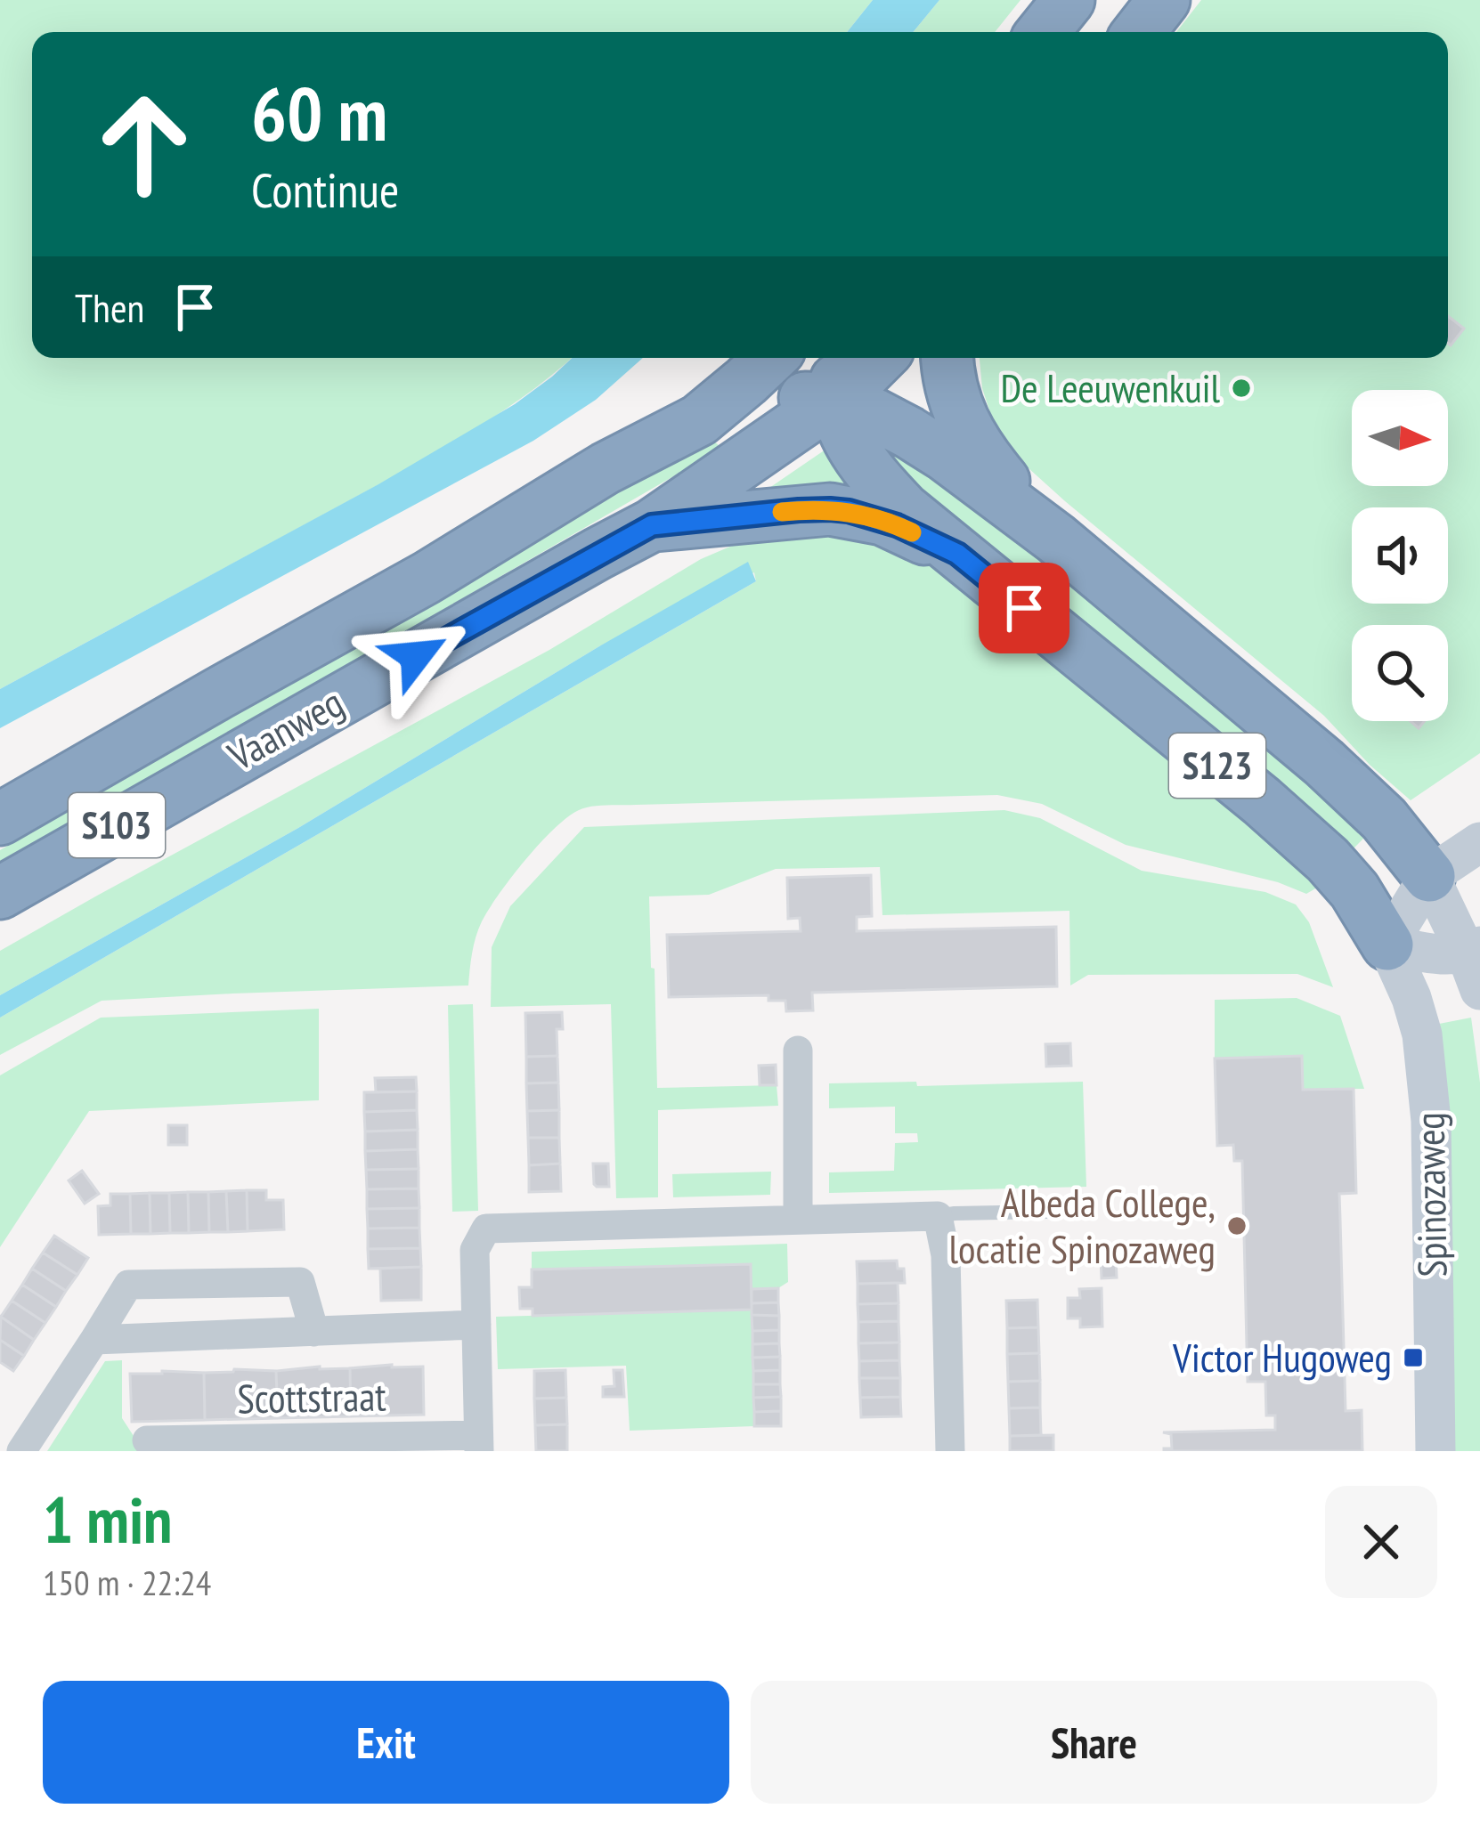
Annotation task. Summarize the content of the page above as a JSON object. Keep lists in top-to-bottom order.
{
  "streets": {
    "highway": ["Vaanweg", "S123", "S103"],
    "main road": ["Spinozaweg"],
    "street": ["Scottstraat"]
  },
  "crossings": [
    ["Vaanweg", "S123"],
    ["S123", "Spinozaweg"]
  ],
  "places": {
    "other": ["De Leeuwenkuil", "Albeda College, locatie Spinozaweg"],
    "transit": ["Victor Hugoweg"]
  },
  "north": "right",
  "page": {
    "turn": ["60 m", "Continue"],
    "then": "Then",
    "heading": ["1 min", "150 m · 22:24"],
    "buttons": ["Exit", "Share"]
  }
}
